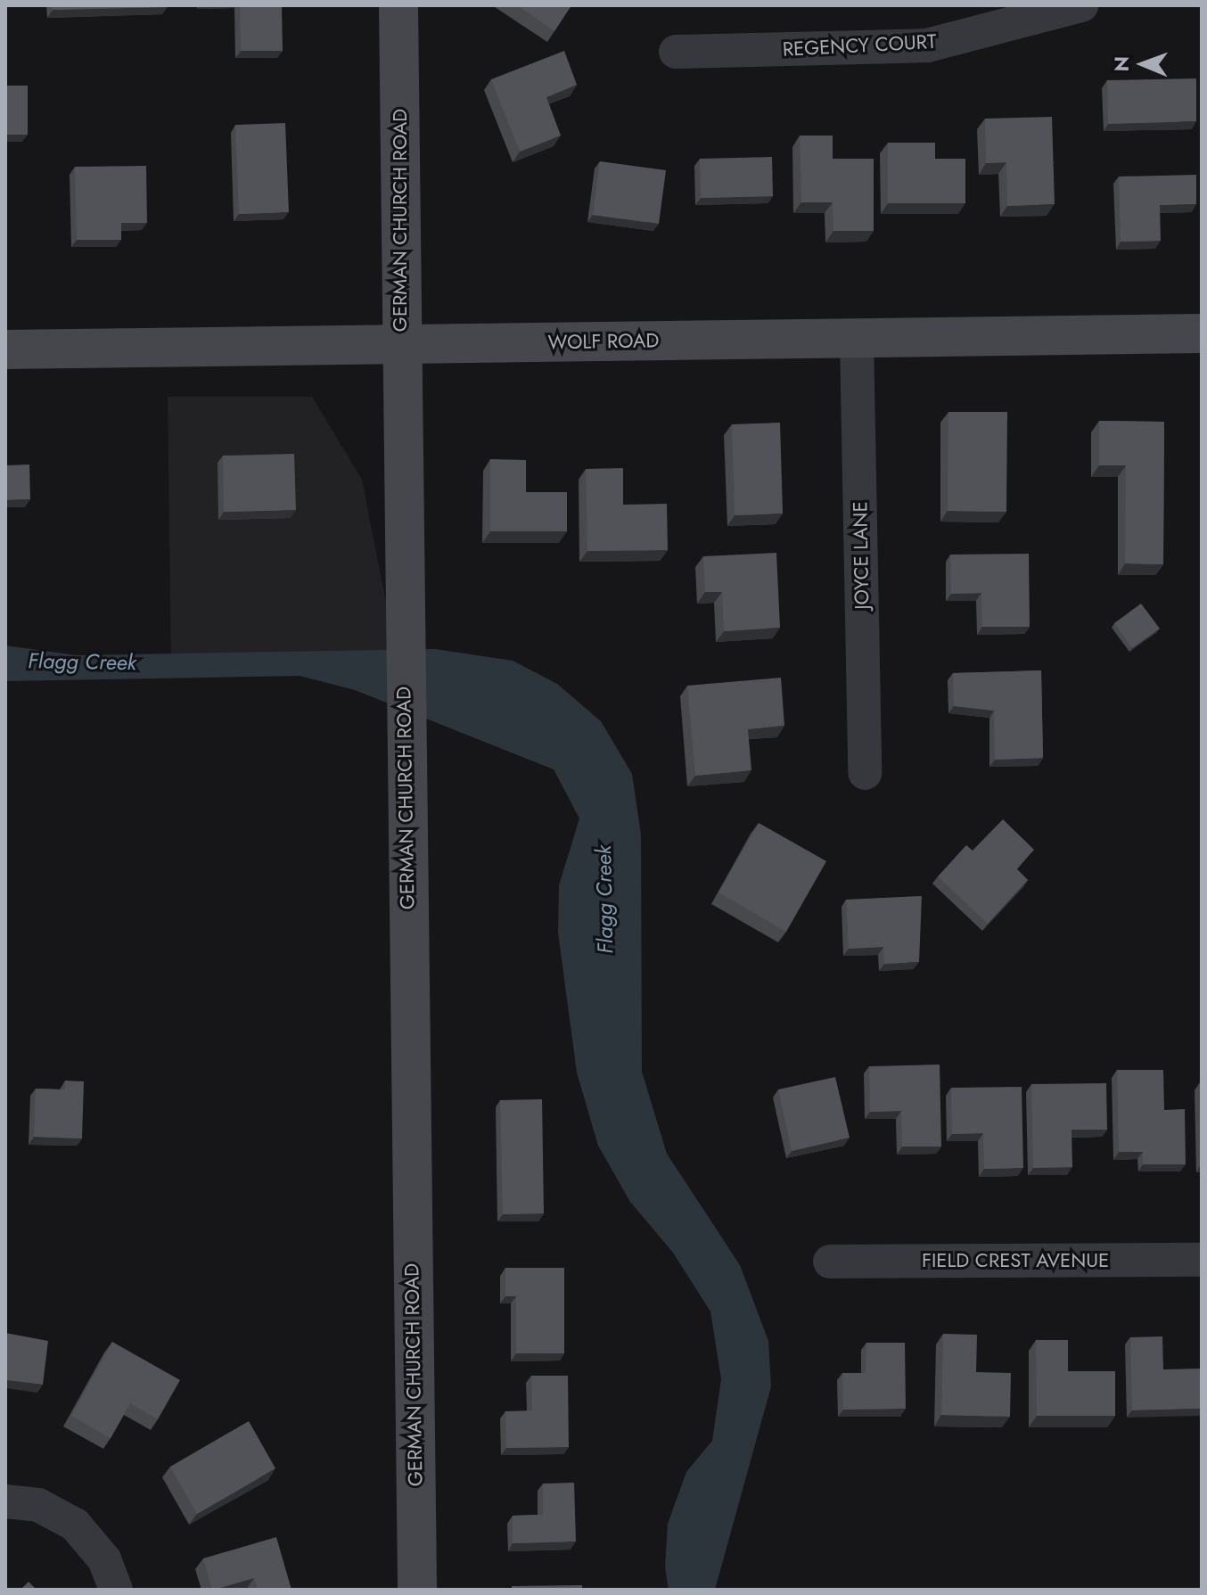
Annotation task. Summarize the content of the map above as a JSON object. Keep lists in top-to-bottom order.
{
  "streets": {
    "street": [
      "REGENCY COURT",
      "GERMAN CHURCH ROAD",
      "WOLF ROAD",
      "JOYCE LANE",
      "FIELD CREST AVENUE"
    ]
  },
  "crossings": [
    ["GERMAN CHURCH ROAD", "WOLF ROAD"],
    ["WOLF ROAD", "JOYCE LANE"]
  ],
  "water": ["Flagg Creek"],
  "north": "left"
}
